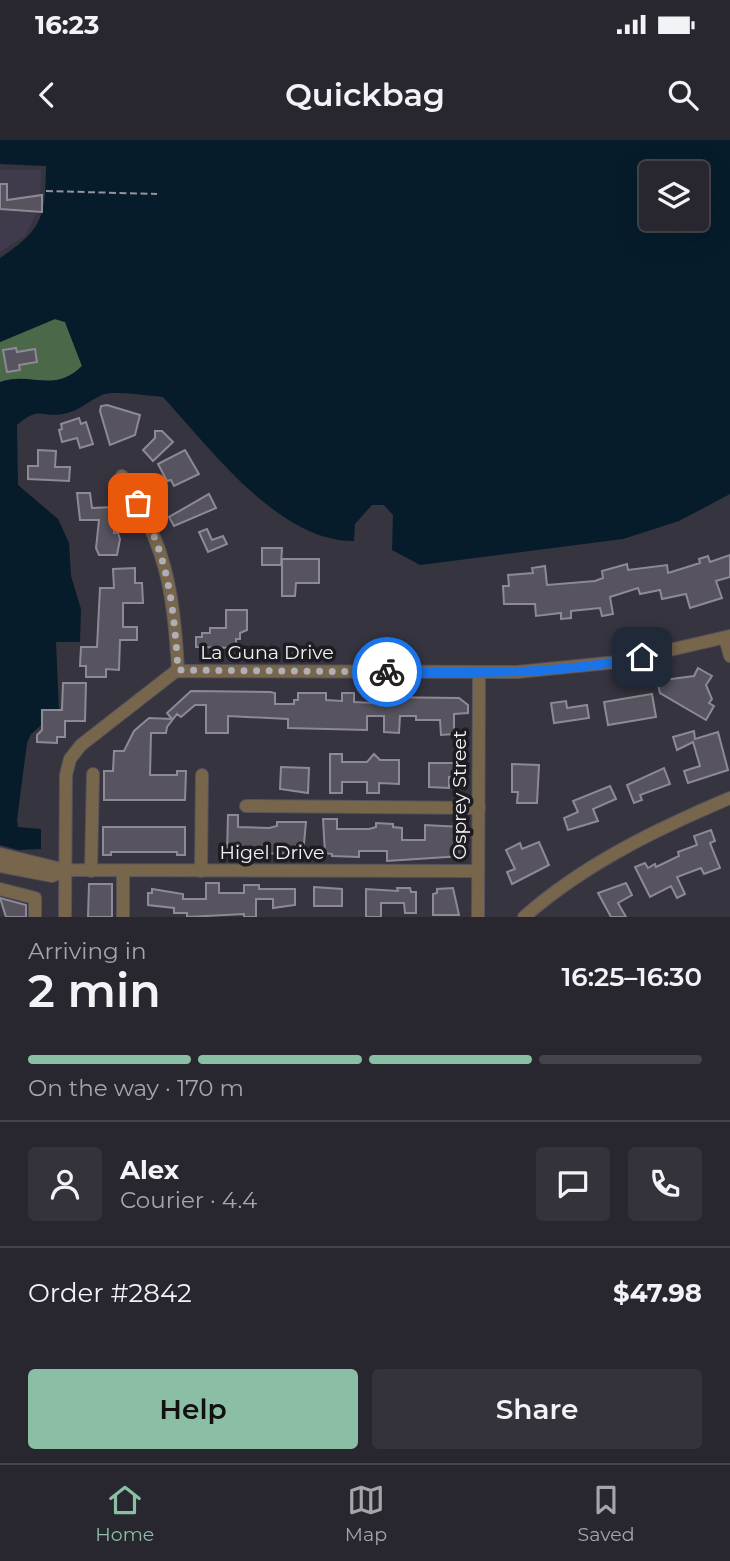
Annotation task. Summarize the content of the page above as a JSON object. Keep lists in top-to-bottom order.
{
  "streets": {
    "street": ["La Guna Drive", "Osprey Street", "Higel Drive"]
  },
  "crossings": [
    ["La Guna Drive", "Osprey Street"],
    ["La Guna Drive", "Higel Drive"],
    ["Osprey Street", "Higel Drive"]
  ],
  "page": {
    "status": "16:23",
    "header": "Quickbag",
    "heading": ["2 min", "Arriving in", "16:25–16:30"],
    "panel": [
      "Alex",
      "Courier · 4.4",
      "Order #2842",
      "$47.98"
    ],
    "bar": "On the way · 170 m",
    "buttons": ["Help", "Share"],
    "tabs": ["Home", "Map", "Saved"]
  }
}
